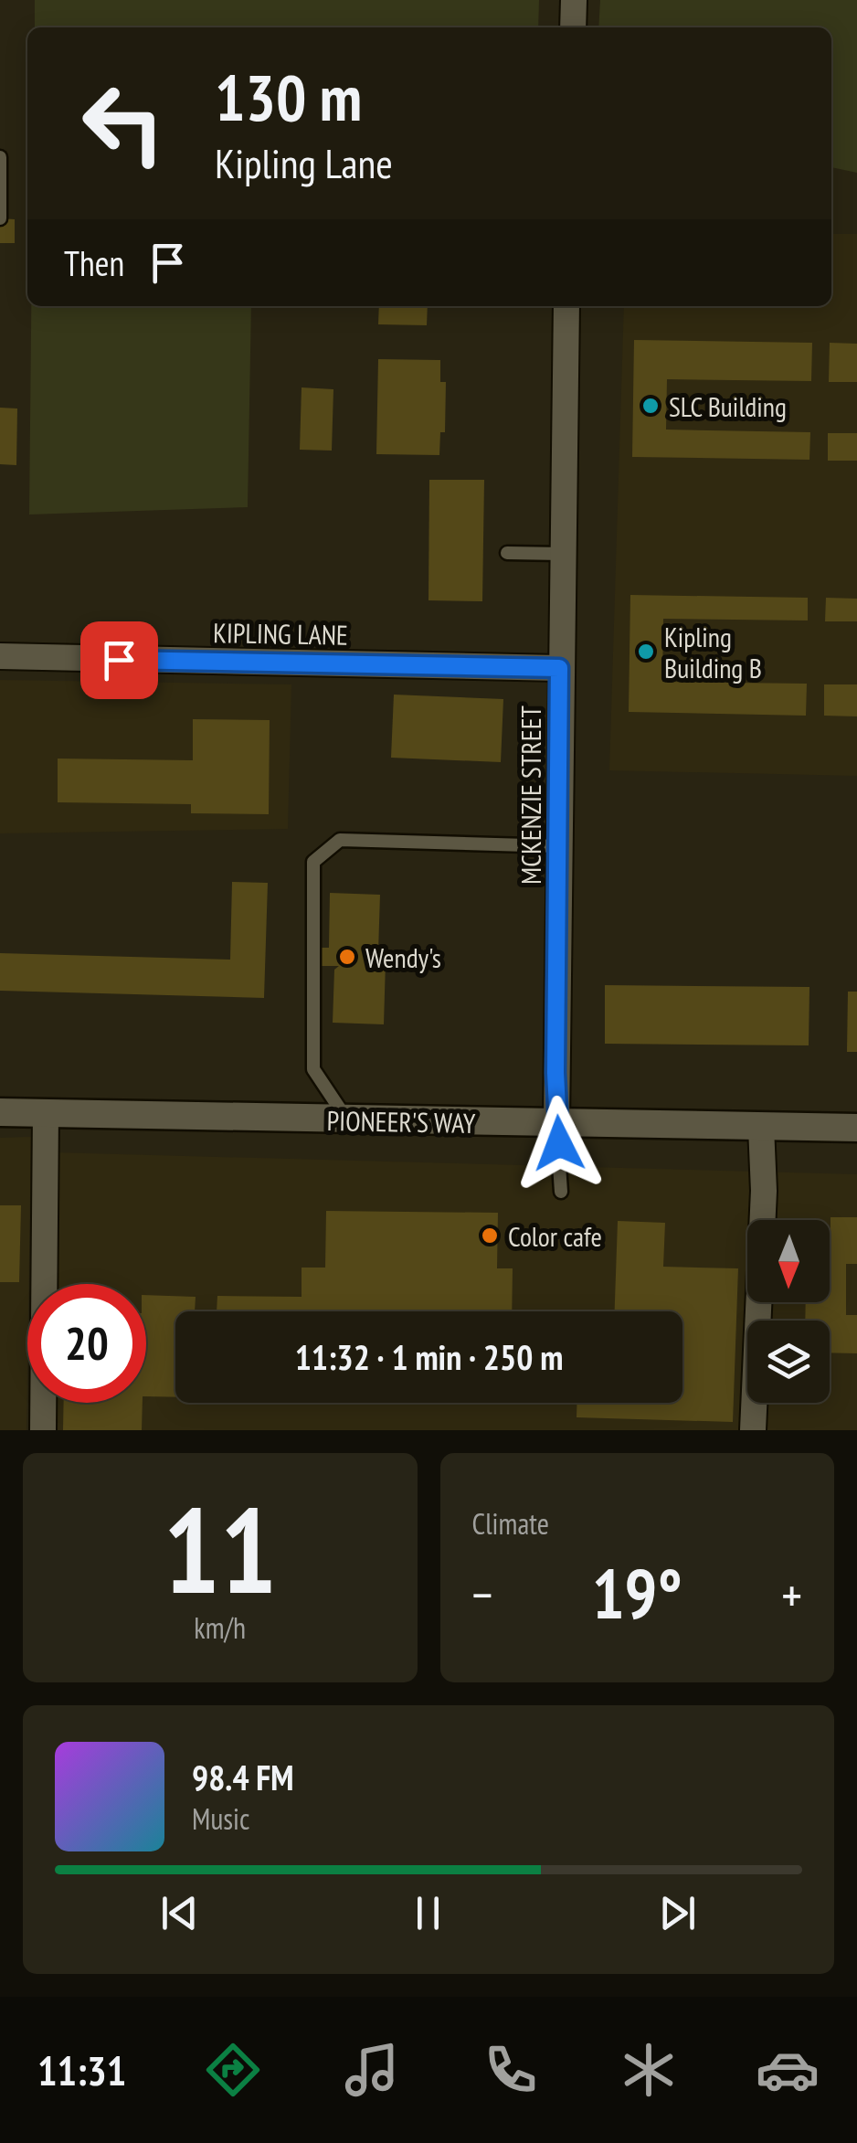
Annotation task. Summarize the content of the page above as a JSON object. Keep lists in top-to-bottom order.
{
  "streets": {
    "main road": ["PIONEER'S WAY"],
    "street": ["KIPLING LANE", "MCKENZIE STREET"]
  },
  "crossings": [
    ["KIPLING LANE", "MCKENZIE STREET"],
    ["MCKENZIE STREET", "PIONEER'S WAY"]
  ],
  "places": [
    "SLC Building",
    "Kipling Building B",
    "Wendy's",
    "Color cafe"
  ],
  "north": "bottom",
  "page": {
    "turn": ["130 m", "Kipling Lane"],
    "then": "Then",
    "limit": "20",
    "trip": "11:32 · 1 min · 250 m",
    "tile": [
      ["11", "km/h"],
      "Climate"
    ],
    "heat": ["−", "19°", "+"],
    "song": ["98.4 FM", "Music"],
    "tabs": "11:31"
  }
}
